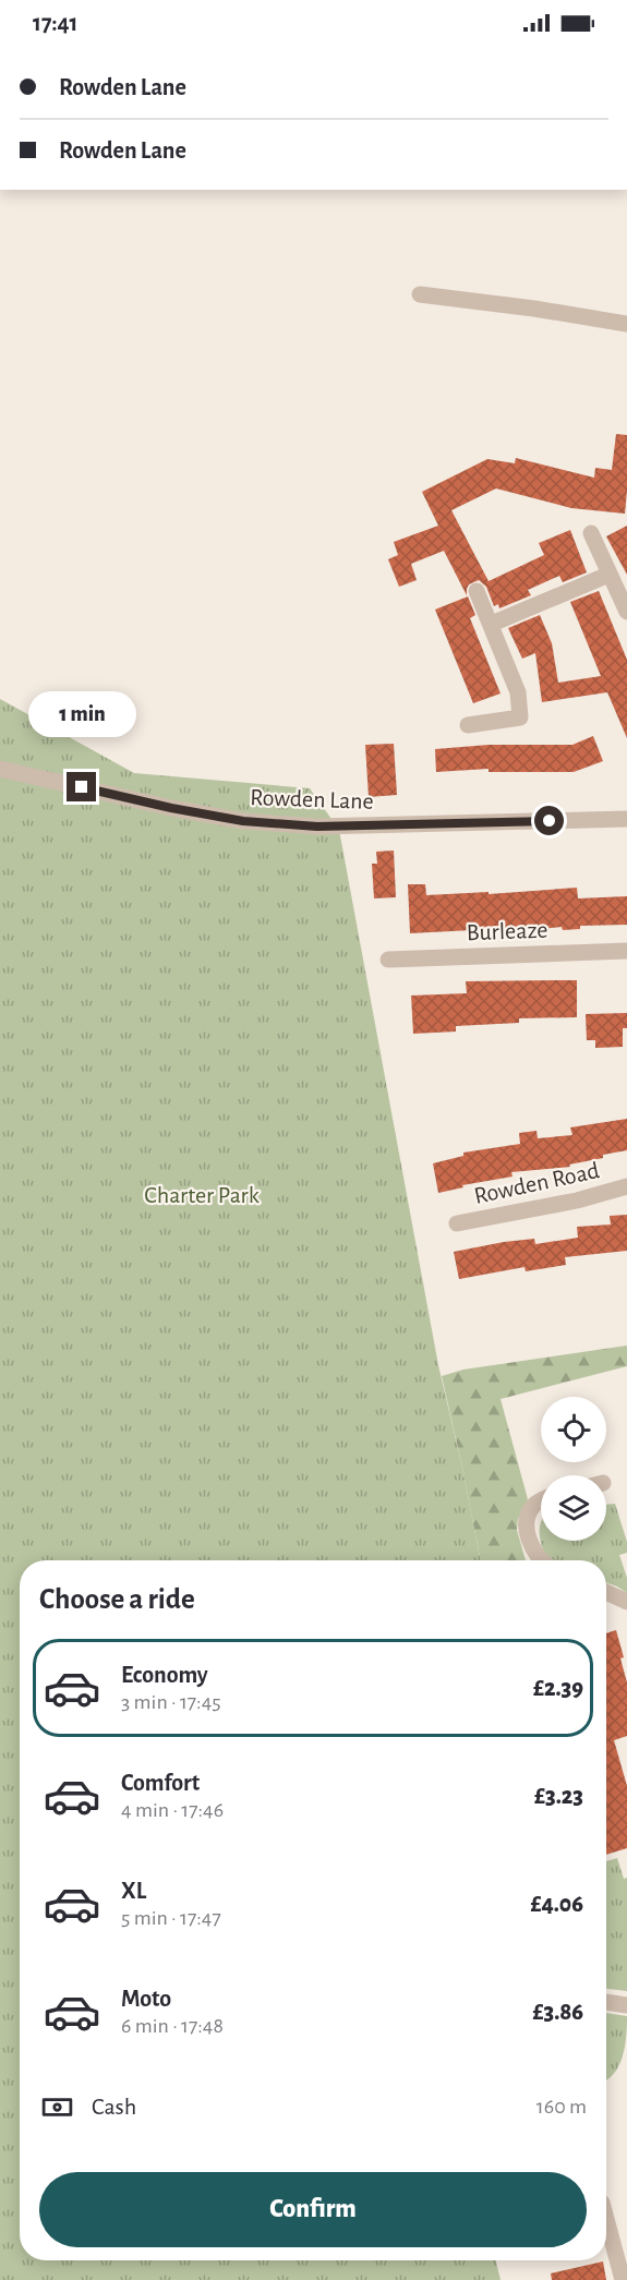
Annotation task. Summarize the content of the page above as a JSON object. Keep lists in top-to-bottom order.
{
  "streets": {
    "street": ["Rowden Lane", "Burleaze", "Rowden Road"]
  },
  "parks": ["Charter Park"],
  "page": {
    "status": "17:41",
    "banner": ["Rowden Lane", "Rowden Lane"],
    "bubble": "1 min",
    "heading": "Choose a ride",
    "list": [
      {
        "name": "Economy",
        "note": "3 min · 17:45",
        "value": "£2.39"
      },
      {
        "name": "Comfort",
        "note": "4 min · 17:46",
        "value": "£3.23"
      },
      {
        "name": "XL",
        "note": "5 min · 17:47",
        "value": "£4.06"
      },
      {
        "name": "Moto",
        "note": "6 min · 17:48",
        "value": "£3.86"
      }
    ],
    "pay": ["Cash", "160 m"],
    "buttons": "Confirm"
  }
}
